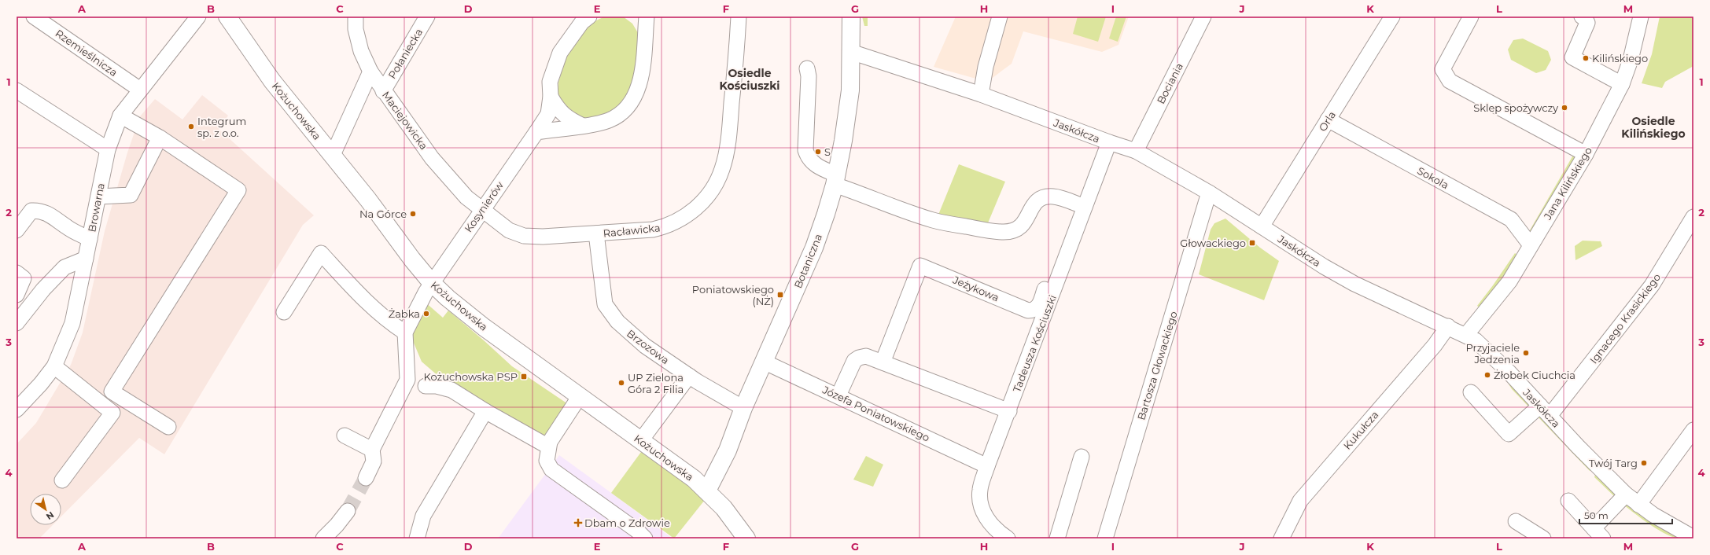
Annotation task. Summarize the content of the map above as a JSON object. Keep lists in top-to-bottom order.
{
  "streets": {
    "main road": ["Kożuchowska", "Botaniczna"],
    "street": [
      "Rzemieślnicza",
      "Połaniecka",
      "Bociania",
      "Maciejowicka",
      "Orla",
      "Jaskółcza",
      "Sokola",
      "Jana Kilińskiego",
      "Kosynierów",
      "Browarna",
      "Racławicka",
      "Jeżykowa",
      "Ignacego Krasickiego",
      "Tadeusza Kościuszki",
      "Brzozowa",
      "Bartosza Głowackiego",
      "Józefa Poniatowskiego",
      "Kukułcza"
    ]
  },
  "crossings": [
    ["Rzemieślnicza", "Browarna"],
    ["Połaniecka", "Maciejowicka"],
    ["Bociania", "Jaskółcza"],
    ["Kożuchowska", "Kosynierów"],
    ["Kożuchowska", "Botaniczna"],
    ["Maciejowicka", "Kosynierów"],
    ["Maciejowicka", "Racławicka"],
    ["Orla", "Jaskółcza"],
    ["Orla", "Sokola"],
    ["Jaskółcza", "Jana Kilińskiego"],
    ["Jaskółcza", "Botaniczna"],
    ["Jaskółcza", "Ignacego Krasickiego"],
    ["Jaskółcza", "Tadeusza Kościuszki"],
    ["Jaskółcza", "Bartosza Głowackiego"],
    ["Jaskółcza", "Kukułcza"],
    ["Sokola", "Jana Kilińskiego"],
    ["Kosynierów", "Racławicka"],
    ["Racławicka", "Brzozowa"],
    ["Botaniczna", "Brzozowa"],
    ["Botaniczna", "Józefa Poniatowskiego"],
    ["Jeżykowa", "Tadeusza Kościuszki"],
    ["Tadeusza Kościuszki", "Józefa Poniatowskiego"]
  ],
  "districts": ["Osiedle Kościuszki", "Osiedle Kilińskiego"],
  "places": {
    "other": [
      "Kilińskiego",
      "Sklep spożywczy",
      "Integrum sp. z o.o.",
      "S",
      "Na Górce",
      "Żabka",
      "Przyjaciele Jedzenia",
      "Żłobek Ciuchcia",
      "UP Zielona Góra 2 Filia",
      "Twój Targ"
    ],
    "transit": ["Głowackiego", "Poniatowskiego (NŻ)", "Kożuchowska PSP"],
    "health": ["Dbam o Zdrowie"]
  },
  "scale_bar": "50 m",
  "north": "bottom right",
  "grid": {
    "columns": [
      "A",
      "B",
      "C",
      "D",
      "E",
      "F",
      "G",
      "H",
      "I",
      "J",
      "K",
      "L",
      "M"
    ],
    "rows": [
      "1",
      "2",
      "3",
      "4"
    ]
  }
}
